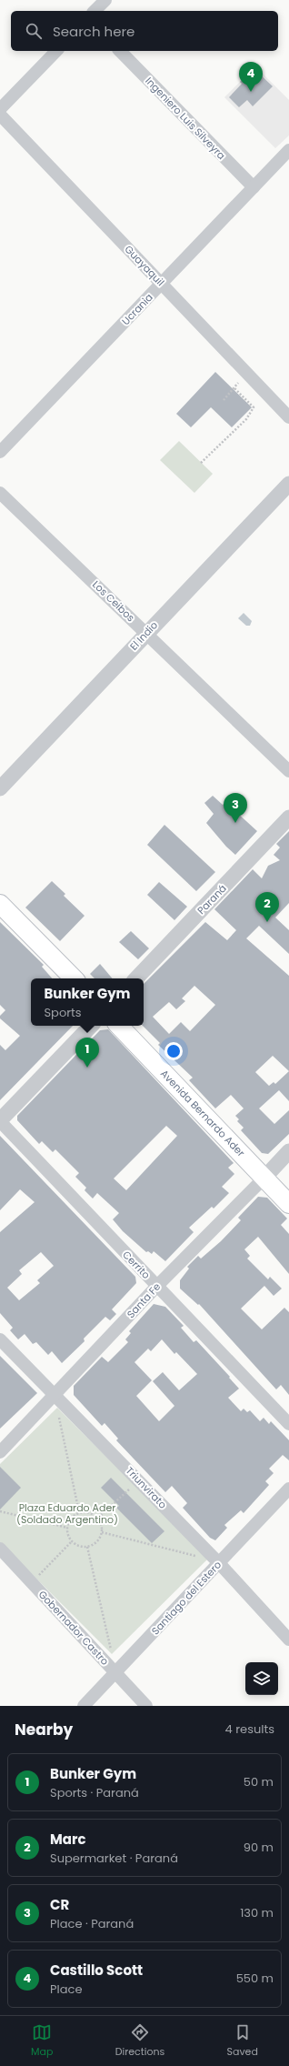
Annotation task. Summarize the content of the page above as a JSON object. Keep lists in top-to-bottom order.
{
  "streets": {
    "main road": ["Avenida Bernardo Ader"],
    "street": [
      "Ingeniero Luis Silveyra",
      "Guayaquil",
      "Ucrania",
      "Los Ceibos",
      "El Indio",
      "Paraná",
      "Cerrito",
      "Santa Fe",
      "Triunvirato",
      "Santiago del Estero",
      "Gobernador Castro"
    ]
  },
  "crossings": [
    ["Ingeniero Luis Silveyra", "Ucrania"],
    ["Guayaquil", "Ucrania"],
    ["Los Ceibos", "El Indio"],
    ["Avenida Bernardo Ader", "Santa Fe"],
    ["Cerrito", "Santa Fe"],
    ["Santa Fe", "Triunvirato"],
    ["Triunvirato", "Santiago del Estero"],
    ["Santiago del Estero", "Gobernador Castro"]
  ],
  "parks": ["Plaza Eduardo Ader (Soldado Argentino)"],
  "page": {
    "search": "Search here",
    "pins": [
      "4",
      "3",
      "2",
      "1"
    ],
    "popup": ["Bunker Gym", "Sports"],
    "heading": ["Nearby", "4 results"],
    "list": [
      {
        "mark": "1",
        "name": "Bunker Gym",
        "note": "Sports · Paraná",
        "value": "50 m"
      },
      {
        "mark": "2",
        "name": "Marc",
        "note": "Supermarket · Paraná",
        "value": "90 m"
      },
      {
        "mark": "3",
        "name": "CR",
        "note": "Place · Paraná",
        "value": "130 m"
      },
      {
        "mark": "4",
        "name": "Castillo Scott",
        "note": "Place",
        "value": "550 m"
      }
    ],
    "nav": ["Map", "Directions", "Saved"]
  }
}
